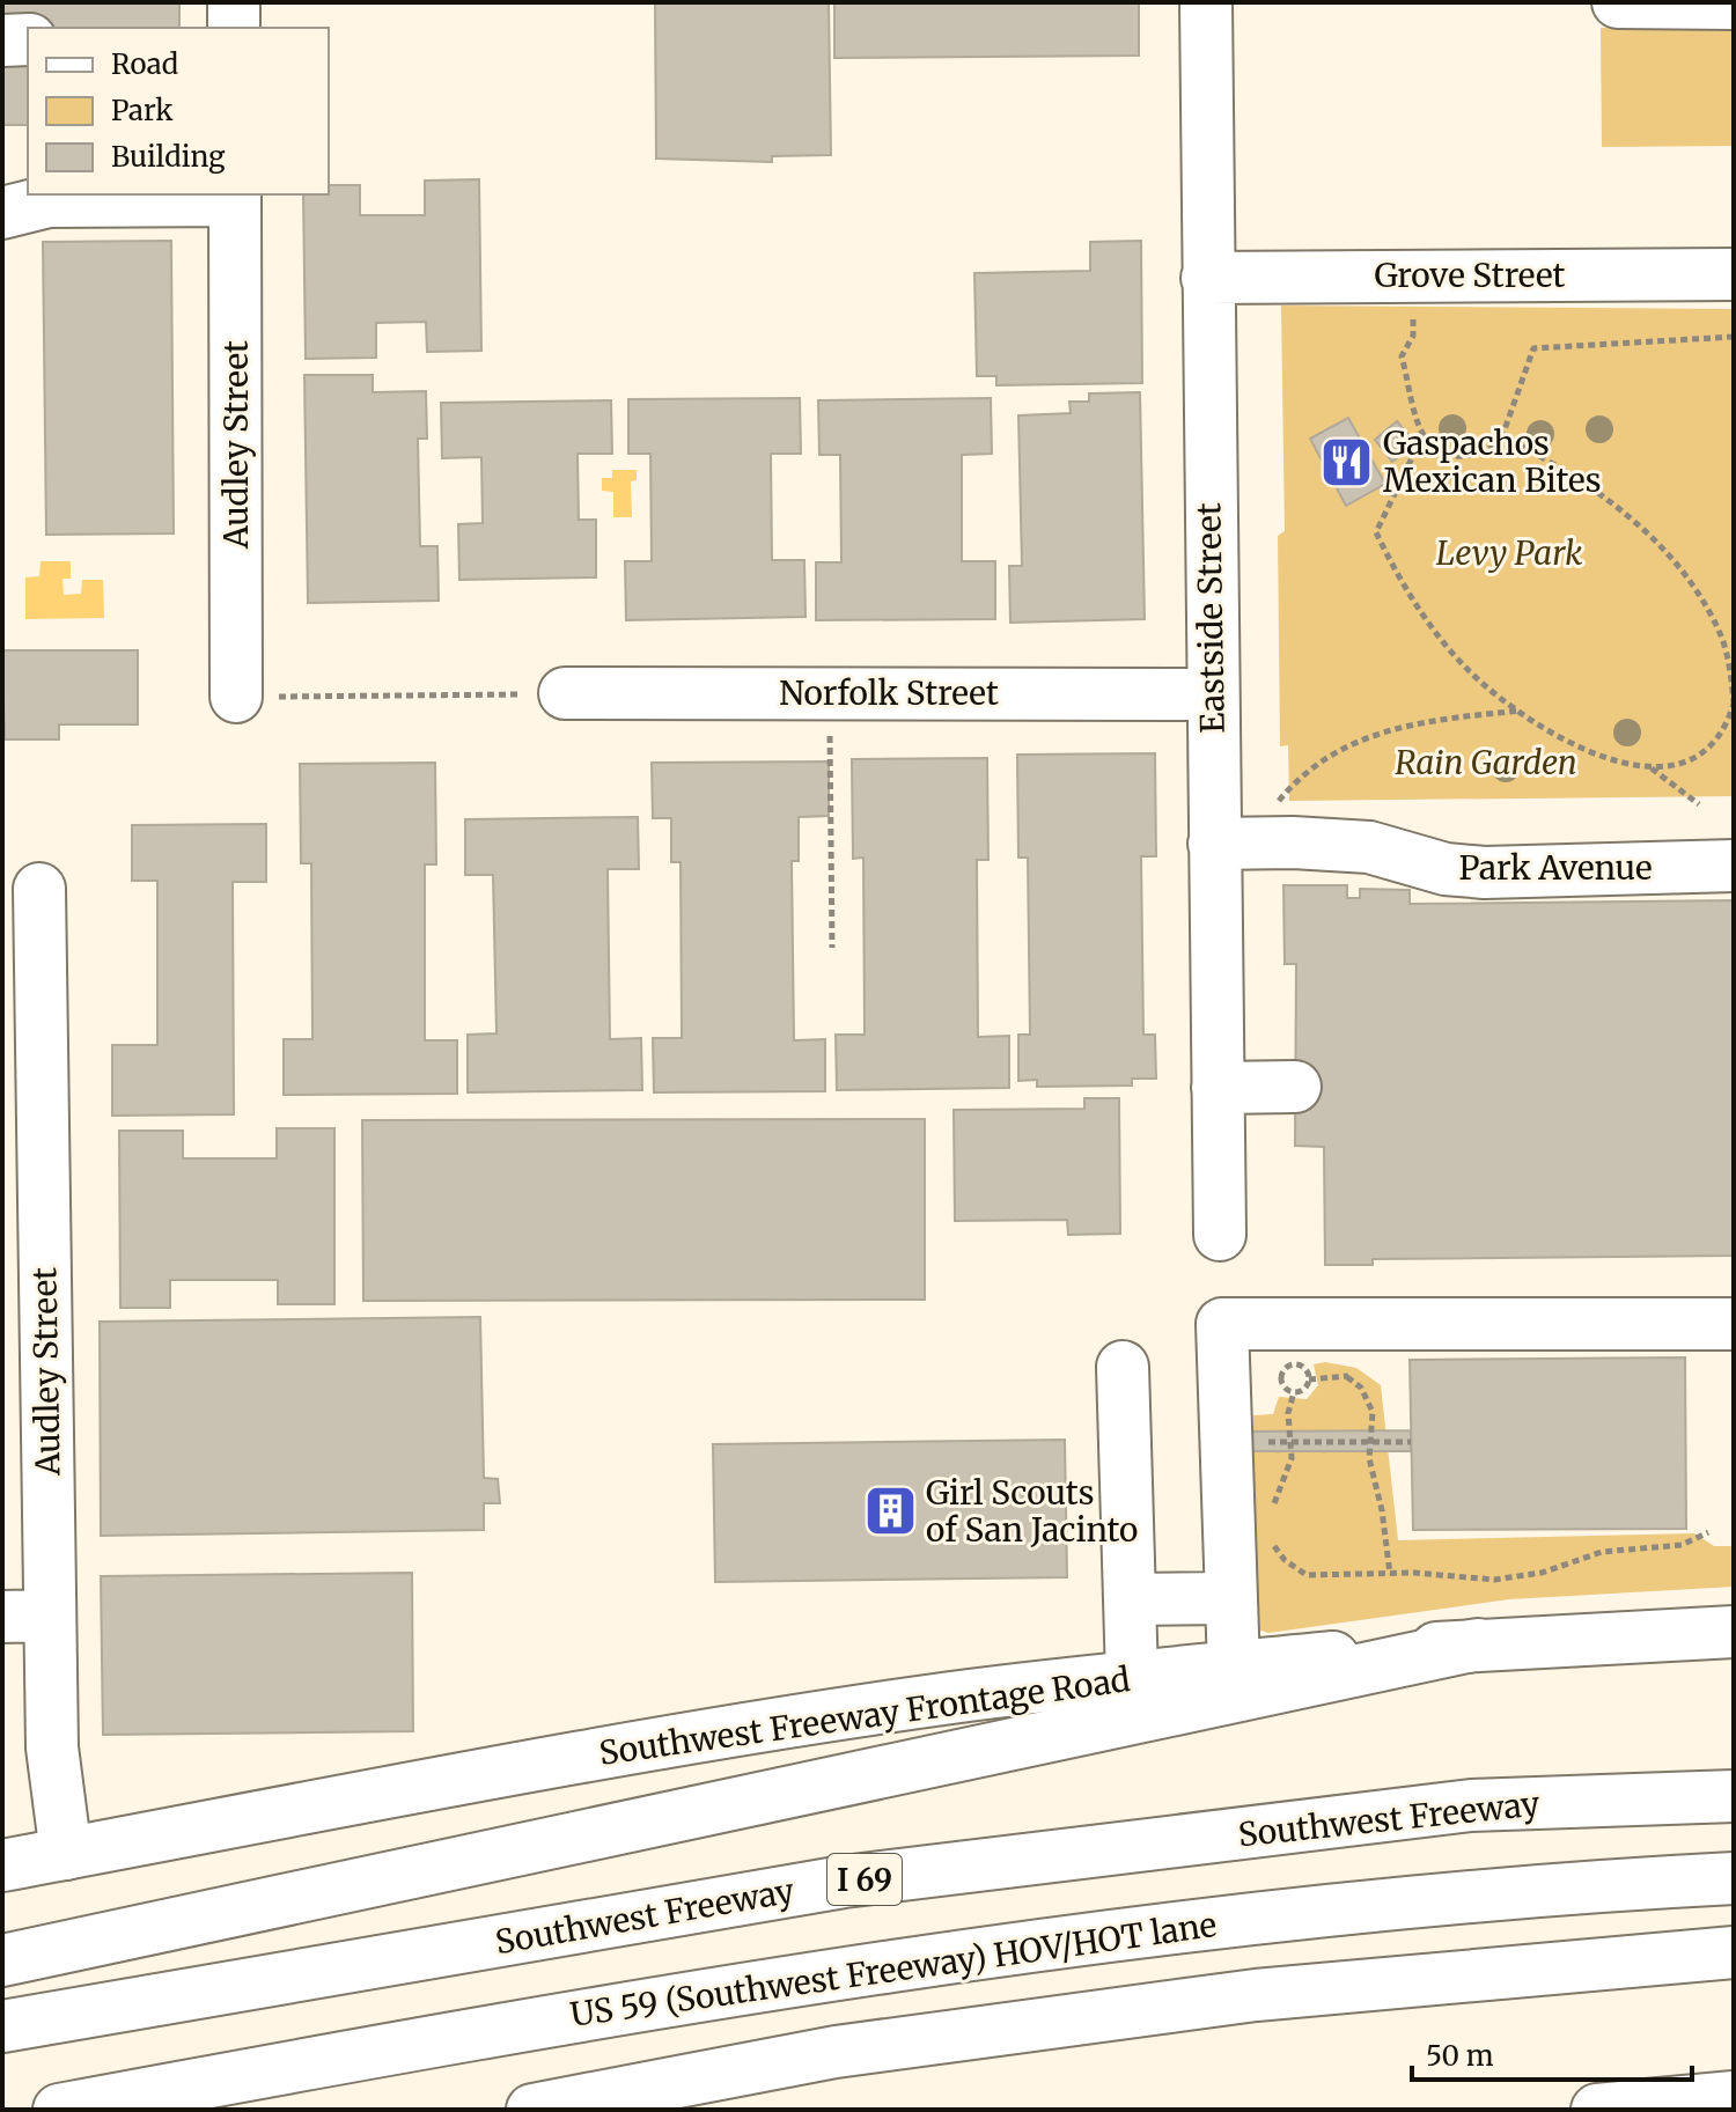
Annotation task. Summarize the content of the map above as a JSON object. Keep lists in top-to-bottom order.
{
  "streets": {
    "main road": [
      "Grove Street",
      "Audley Street",
      "Eastside Street",
      "Norfolk Street",
      "Park Avenue",
      "Southwest Freeway Frontage Road",
      "Southwest Freeway",
      "I 69",
      "US 59 (Southwest Freeway) HOV/HOT lane"
    ]
  },
  "crossings": [
    ["Grove Street", "Eastside Street"],
    ["Audley Street", "Southwest Freeway Frontage Road"],
    ["Eastside Street", "Norfolk Street"],
    ["Eastside Street", "Park Avenue"]
  ],
  "parks": ["Levy Park", "Rain Garden"],
  "places": {
    "restaurant": ["Gaspachos Mexican Bites"],
    "building": ["Girl Scouts of San Jacinto"]
  },
  "legend": ["Road", "Park", "Building"],
  "scale_bar": "50 m"
}
